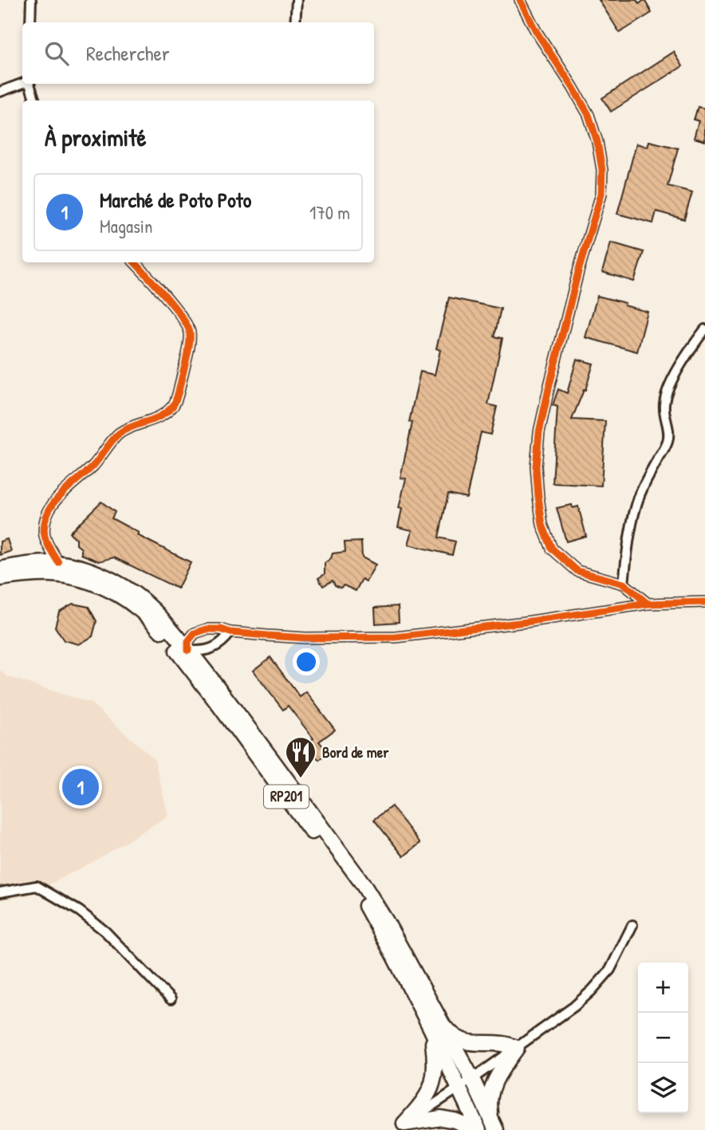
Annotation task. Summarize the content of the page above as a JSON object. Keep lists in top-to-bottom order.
{
  "streets": {
    "main road": ["RP201"]
  },
  "places": {
    "restaurant": ["Bord de mer"]
  },
  "page": {
    "search": "Rechercher",
    "heading": "À proximité",
    "list": [
      {
        "mark": "1",
        "name": "Marché de Poto Poto",
        "note": "Magasin",
        "value": "170 m"
      }
    ],
    "pins": "1",
    "map_buttons": ["+", "−"]
  }
}
